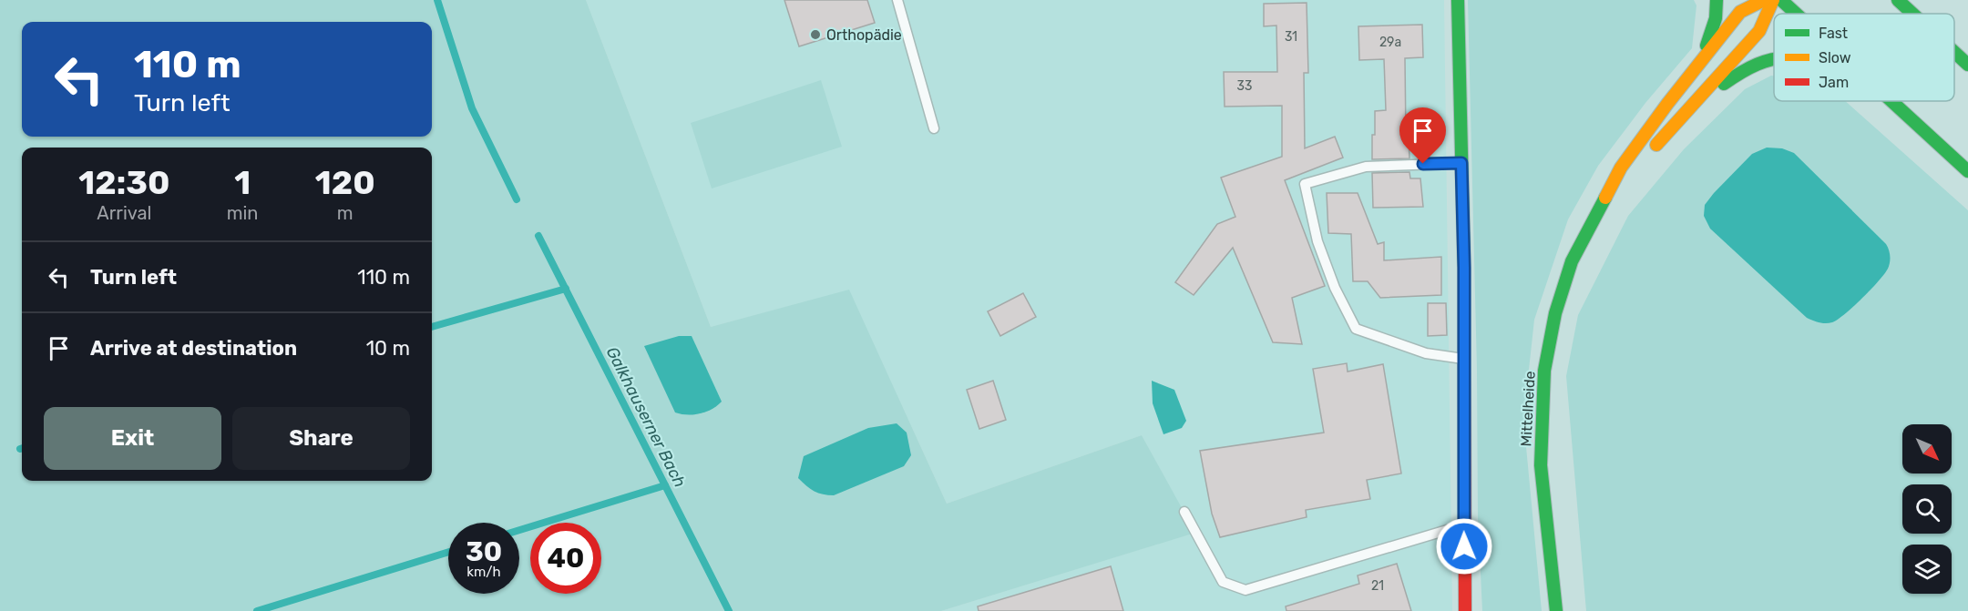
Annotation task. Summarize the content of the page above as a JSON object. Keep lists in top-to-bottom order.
{
  "streets": {
    "main road": ["Mittelheide"]
  },
  "water": ["Galkhauserner Bach"],
  "places": ["Orthopädie"],
  "house_numbers": [
    "31",
    "29a",
    "33",
    "21"
  ],
  "legend": ["Fast", "Slow", "Jam"],
  "north": "bottom right",
  "page": {
    "turn": ["110 m", "Turn left"],
    "eta": [
      "12:30",
      "Arrival",
      "1",
      "min",
      "120",
      "m"
    ],
    "list": [
      {
        "name": "Turn left",
        "value": "110 m"
      },
      {
        "name": "Arrive at destination",
        "value": "10 m"
      }
    ],
    "buttons": ["Exit", "Share"],
    "speed": "30 km/h",
    "limit": "40"
  }
}
